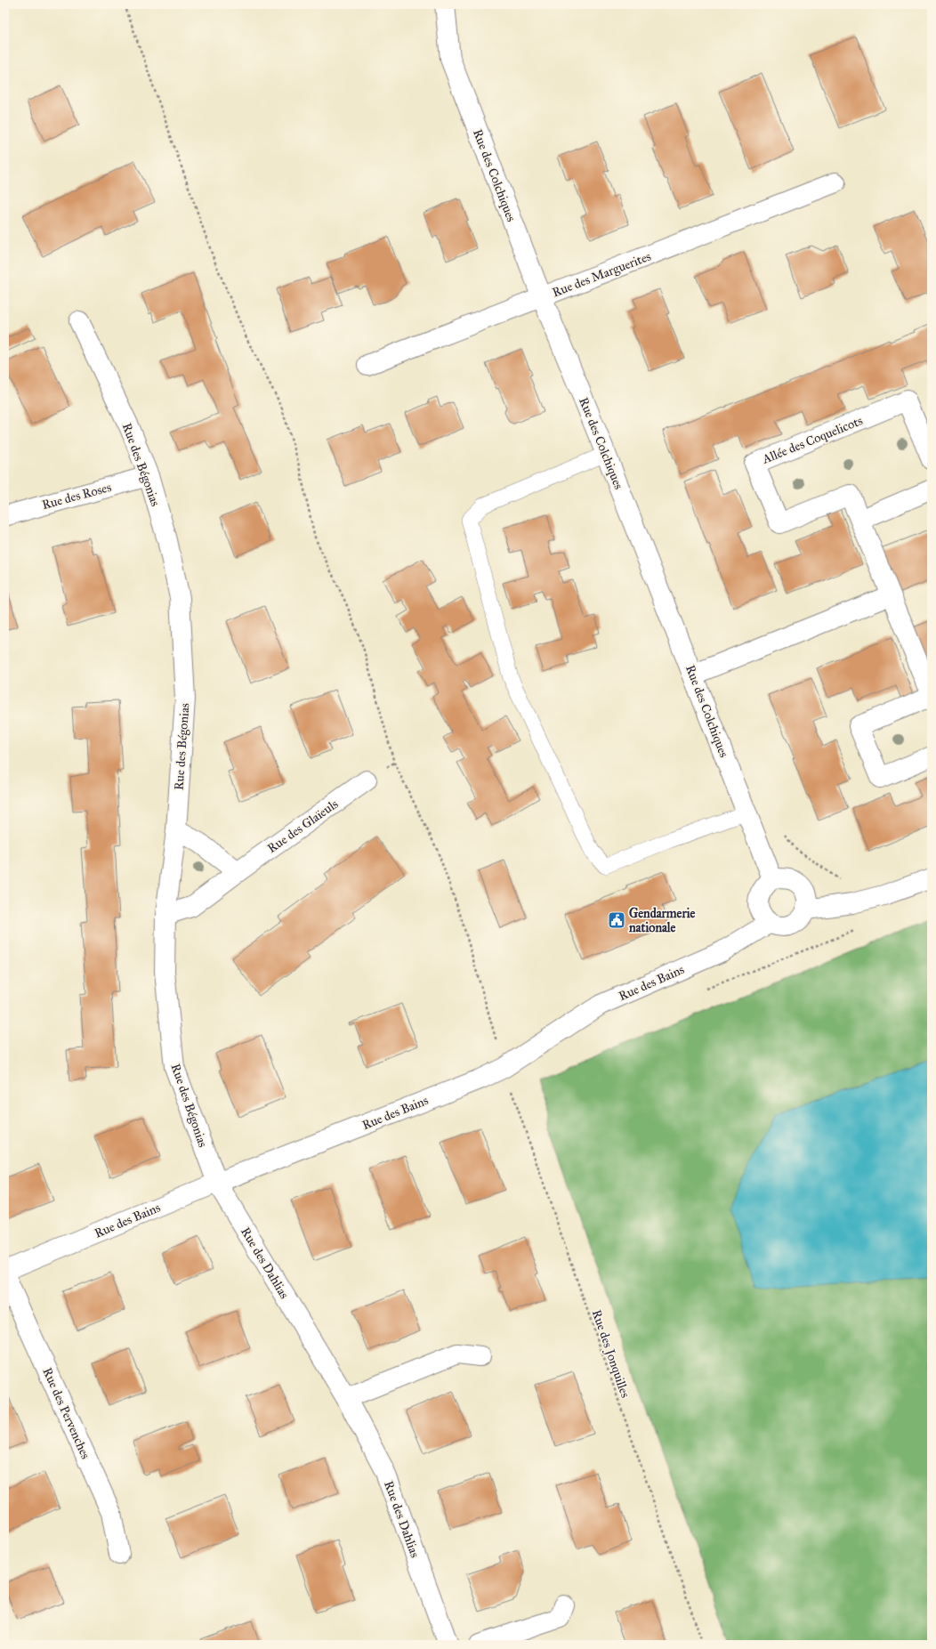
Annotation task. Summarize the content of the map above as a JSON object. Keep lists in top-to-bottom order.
{
  "streets": {
    "street": [
      "Rue des Colchiques",
      "Rue des Marguerites",
      "Allée des Coquelicots",
      "Rue des Bégonias",
      "Rue des Roses",
      "Rue des Glaïeuls",
      "Rue des Bains",
      "Rue des Dahlias",
      "Rue des Pervenches"
    ],
    "path": ["Rue des Jonquilles"]
  },
  "crossings": [
    ["Rue des Colchiques", "Rue des Marguerites"],
    ["Rue des Colchiques", "Rue des Bains"],
    ["Rue des Bégonias", "Rue des Roses"],
    ["Rue des Bégonias", "Rue des Glaïeuls"],
    ["Rue des Bégonias", "Rue des Bains"],
    ["Rue des Bégonias", "Rue des Dahlias"],
    ["Rue des Bains", "Rue des Dahlias"],
    ["Rue des Bains", "Rue des Jonquilles"]
  ],
  "places": {
    "public building": ["Gendarmerie nationale"]
  }
}
